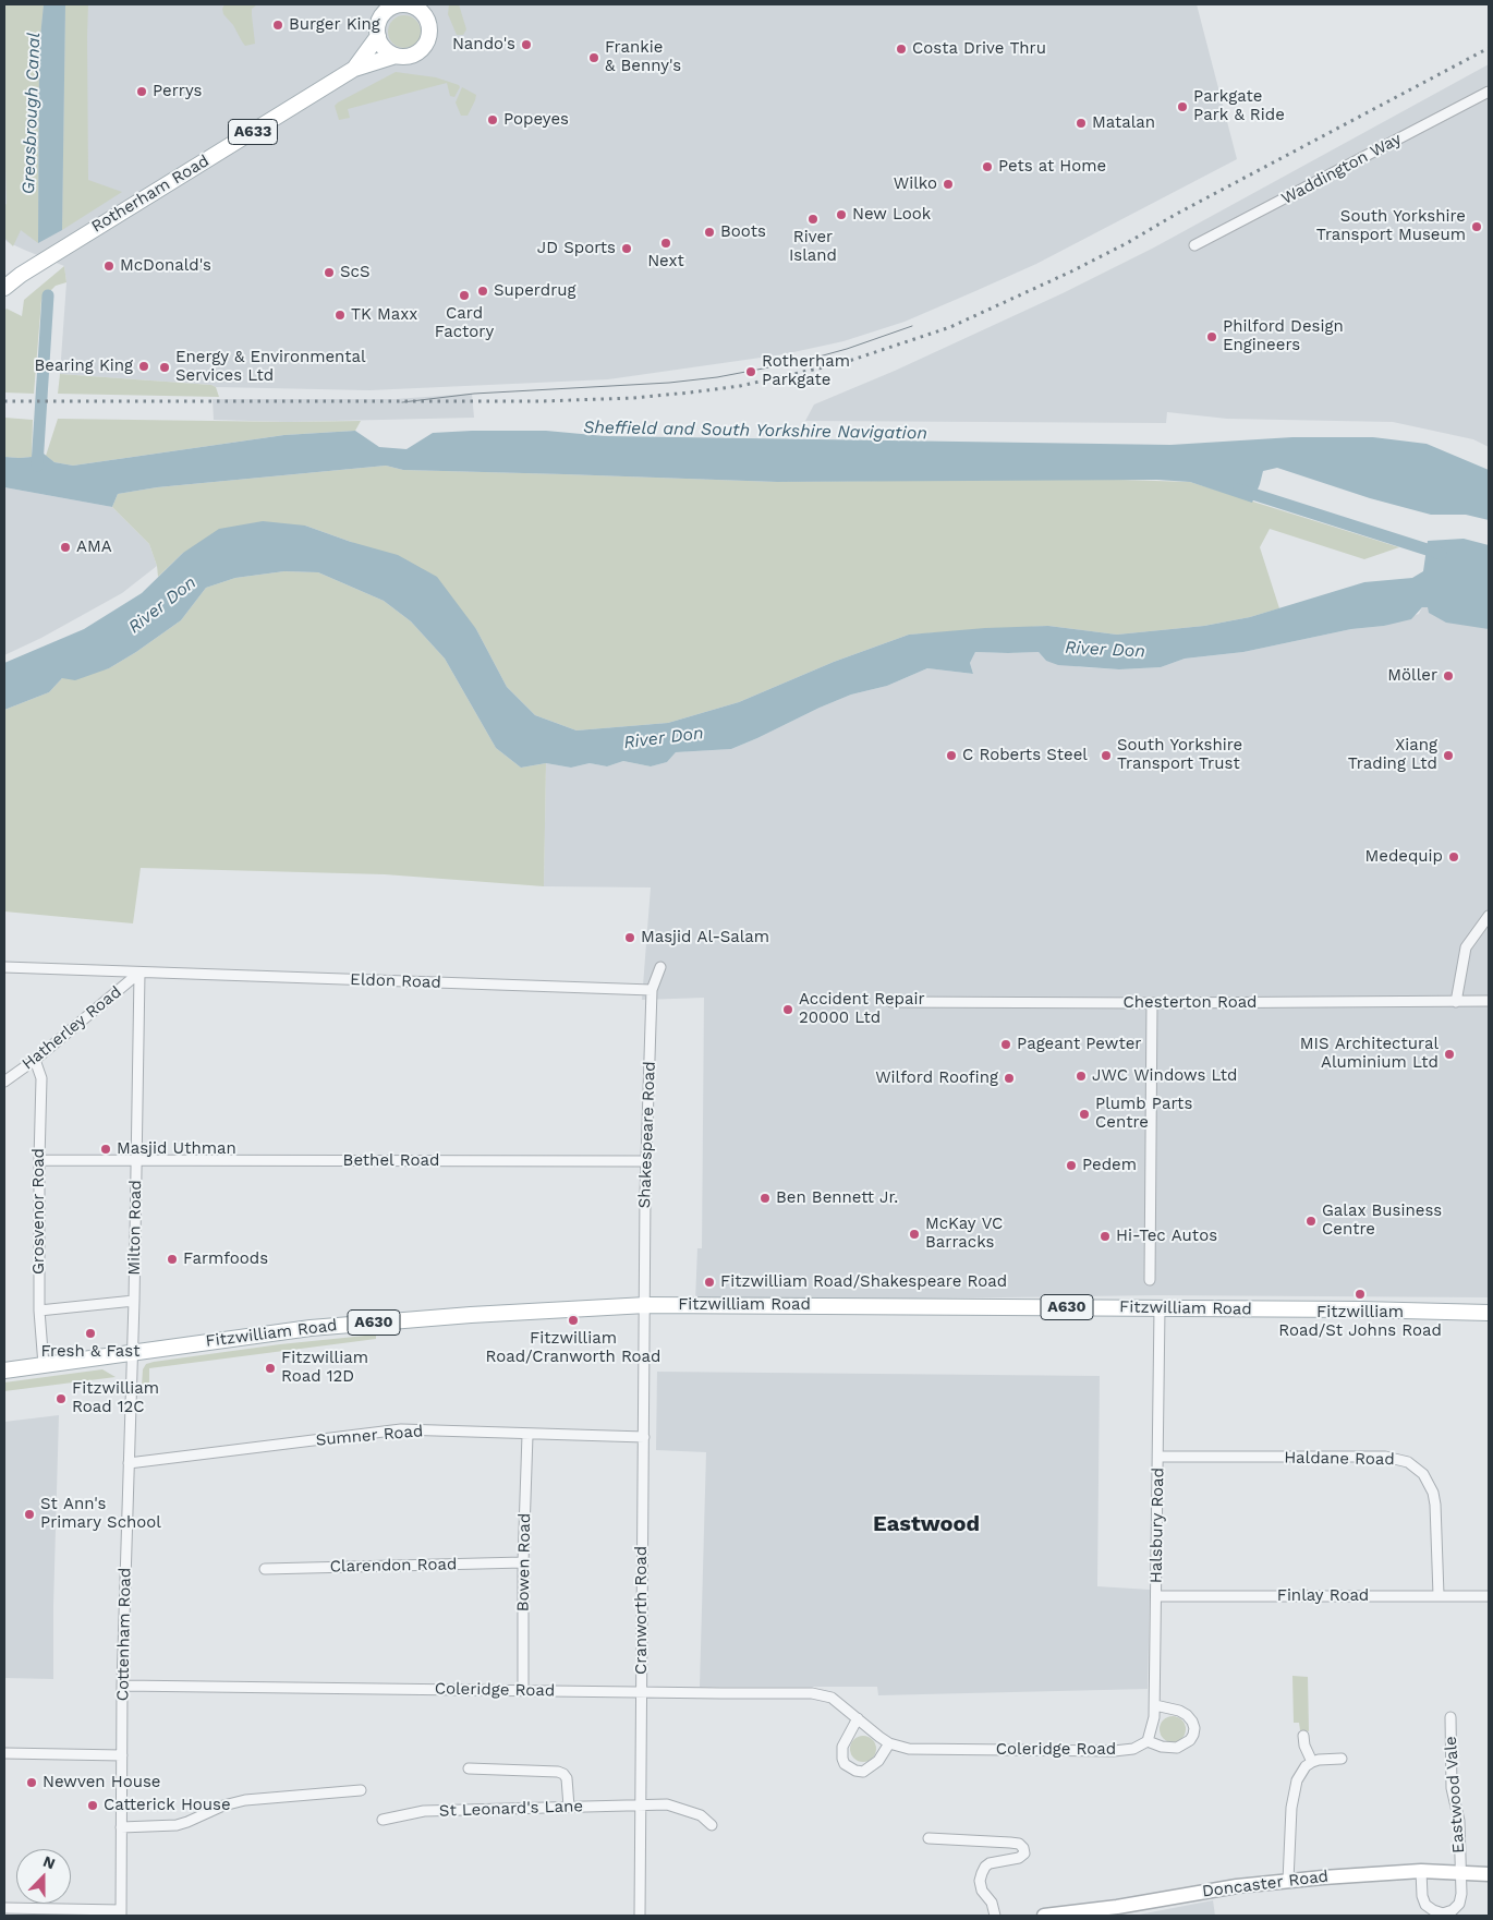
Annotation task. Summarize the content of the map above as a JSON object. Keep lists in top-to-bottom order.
{
  "streets": {
    "main road": [
      "A633",
      "Rotherham Road",
      "Fitzwilliam Road",
      "A630"
    ],
    "street": [
      "Waddington Way",
      "Eldon Road",
      "Chesterton Road",
      "Hatherley Road",
      "Shakespeare Road",
      "Bethel Road",
      "Grosvenor Road",
      "Milton Road",
      "Sumner Road",
      "Haldane Road",
      "Halsbury Road",
      "Bowen Road",
      "Clarendon Road",
      "Finlay Road",
      "Cranworth Road",
      "Cottenham Road",
      "Coleridge Road",
      "Eastwood Vale",
      "St Leonard's Lane",
      "Doncaster Road"
    ]
  },
  "crossings": [
    ["Eldon Road", "Hatherley Road"],
    ["Eldon Road", "Shakespeare Road"],
    ["Eldon Road", "Milton Road"],
    ["Hatherley Road", "Grosvenor Road"],
    ["Hatherley Road", "Milton Road"],
    ["Shakespeare Road", "Bethel Road"],
    ["Shakespeare Road", "Fitzwilliam Road"],
    ["Shakespeare Road", "Cranworth Road"],
    ["Bethel Road", "Grosvenor Road"],
    ["Bethel Road", "Milton Road"],
    ["Grosvenor Road", "Fitzwilliam Road"],
    ["Milton Road", "Fitzwilliam Road"],
    ["Milton Road", "Cottenham Road"],
    ["Fitzwilliam Road", "Halsbury Road"],
    ["Fitzwilliam Road", "Cranworth Road"],
    ["Fitzwilliam Road", "Cottenham Road"],
    ["Sumner Road", "Bowen Road"],
    ["Sumner Road", "Cranworth Road"],
    ["Sumner Road", "Cottenham Road"],
    ["Haldane Road", "Halsbury Road"],
    ["Haldane Road", "Finlay Road"],
    ["Halsbury Road", "Finlay Road"],
    ["Halsbury Road", "Coleridge Road"],
    ["Bowen Road", "Clarendon Road"],
    ["Bowen Road", "Coleridge Road"],
    ["Cranworth Road", "Coleridge Road"],
    ["Cranworth Road", "St Leonard's Lane"],
    ["Cottenham Road", "Coleridge Road"],
    ["Eastwood Vale", "Doncaster Road"]
  ],
  "districts": ["Eastwood"],
  "water": ["Greasbrough Canal", "Sheffield and South Yorkshire Navigation", "River Don"],
  "places": [
    "Burger King",
    "Nando's",
    "Costa Drive Thru",
    "Frankie & Benny's",
    "Perrys",
    "Parkgate Park & Ride",
    "Popeyes",
    "Matalan",
    "Pets at Home",
    "Wilko",
    "New Look",
    "River Island",
    "South Yorkshire Transport Museum",
    "Boots",
    "Next",
    "JD Sports",
    "McDonald's",
    "ScS",
    "Superdrug",
    "Card Factory",
    "TK Maxx",
    "Philford Design Engineers",
    "Bearing King",
    "Energy & Environmental Services Ltd",
    "Rotherham Parkgate",
    "AMA",
    "Möller",
    "C Roberts Steel",
    "South Yorkshire Transport Trust",
    "Xiang Trading Ltd",
    "Medequip",
    "Masjid Al-Salam",
    "Accident Repair 20000 Ltd",
    "Pageant Pewter",
    "MIS Architectural Aluminium Ltd",
    "JWC Windows Ltd",
    "Wilford Roofing",
    "Plumb Parts Centre",
    "Masjid Uthman",
    "Pedem",
    "Ben Bennett Jr.",
    "Galax Business Centre",
    "McKay VC Barracks",
    "Hi-Tec Autos",
    "Farmfoods",
    "Fitzwilliam Road/Shakespeare Road",
    "Fitzwilliam Road/St Johns Road",
    "Fitzwilliam Road/Cranworth Road",
    "Fresh & Fast",
    "Fitzwilliam Road 12D",
    "Fitzwilliam Road 12C",
    "St Ann's Primary School",
    "Newven House",
    "Catterick House"
  ],
  "north": "top"
}
